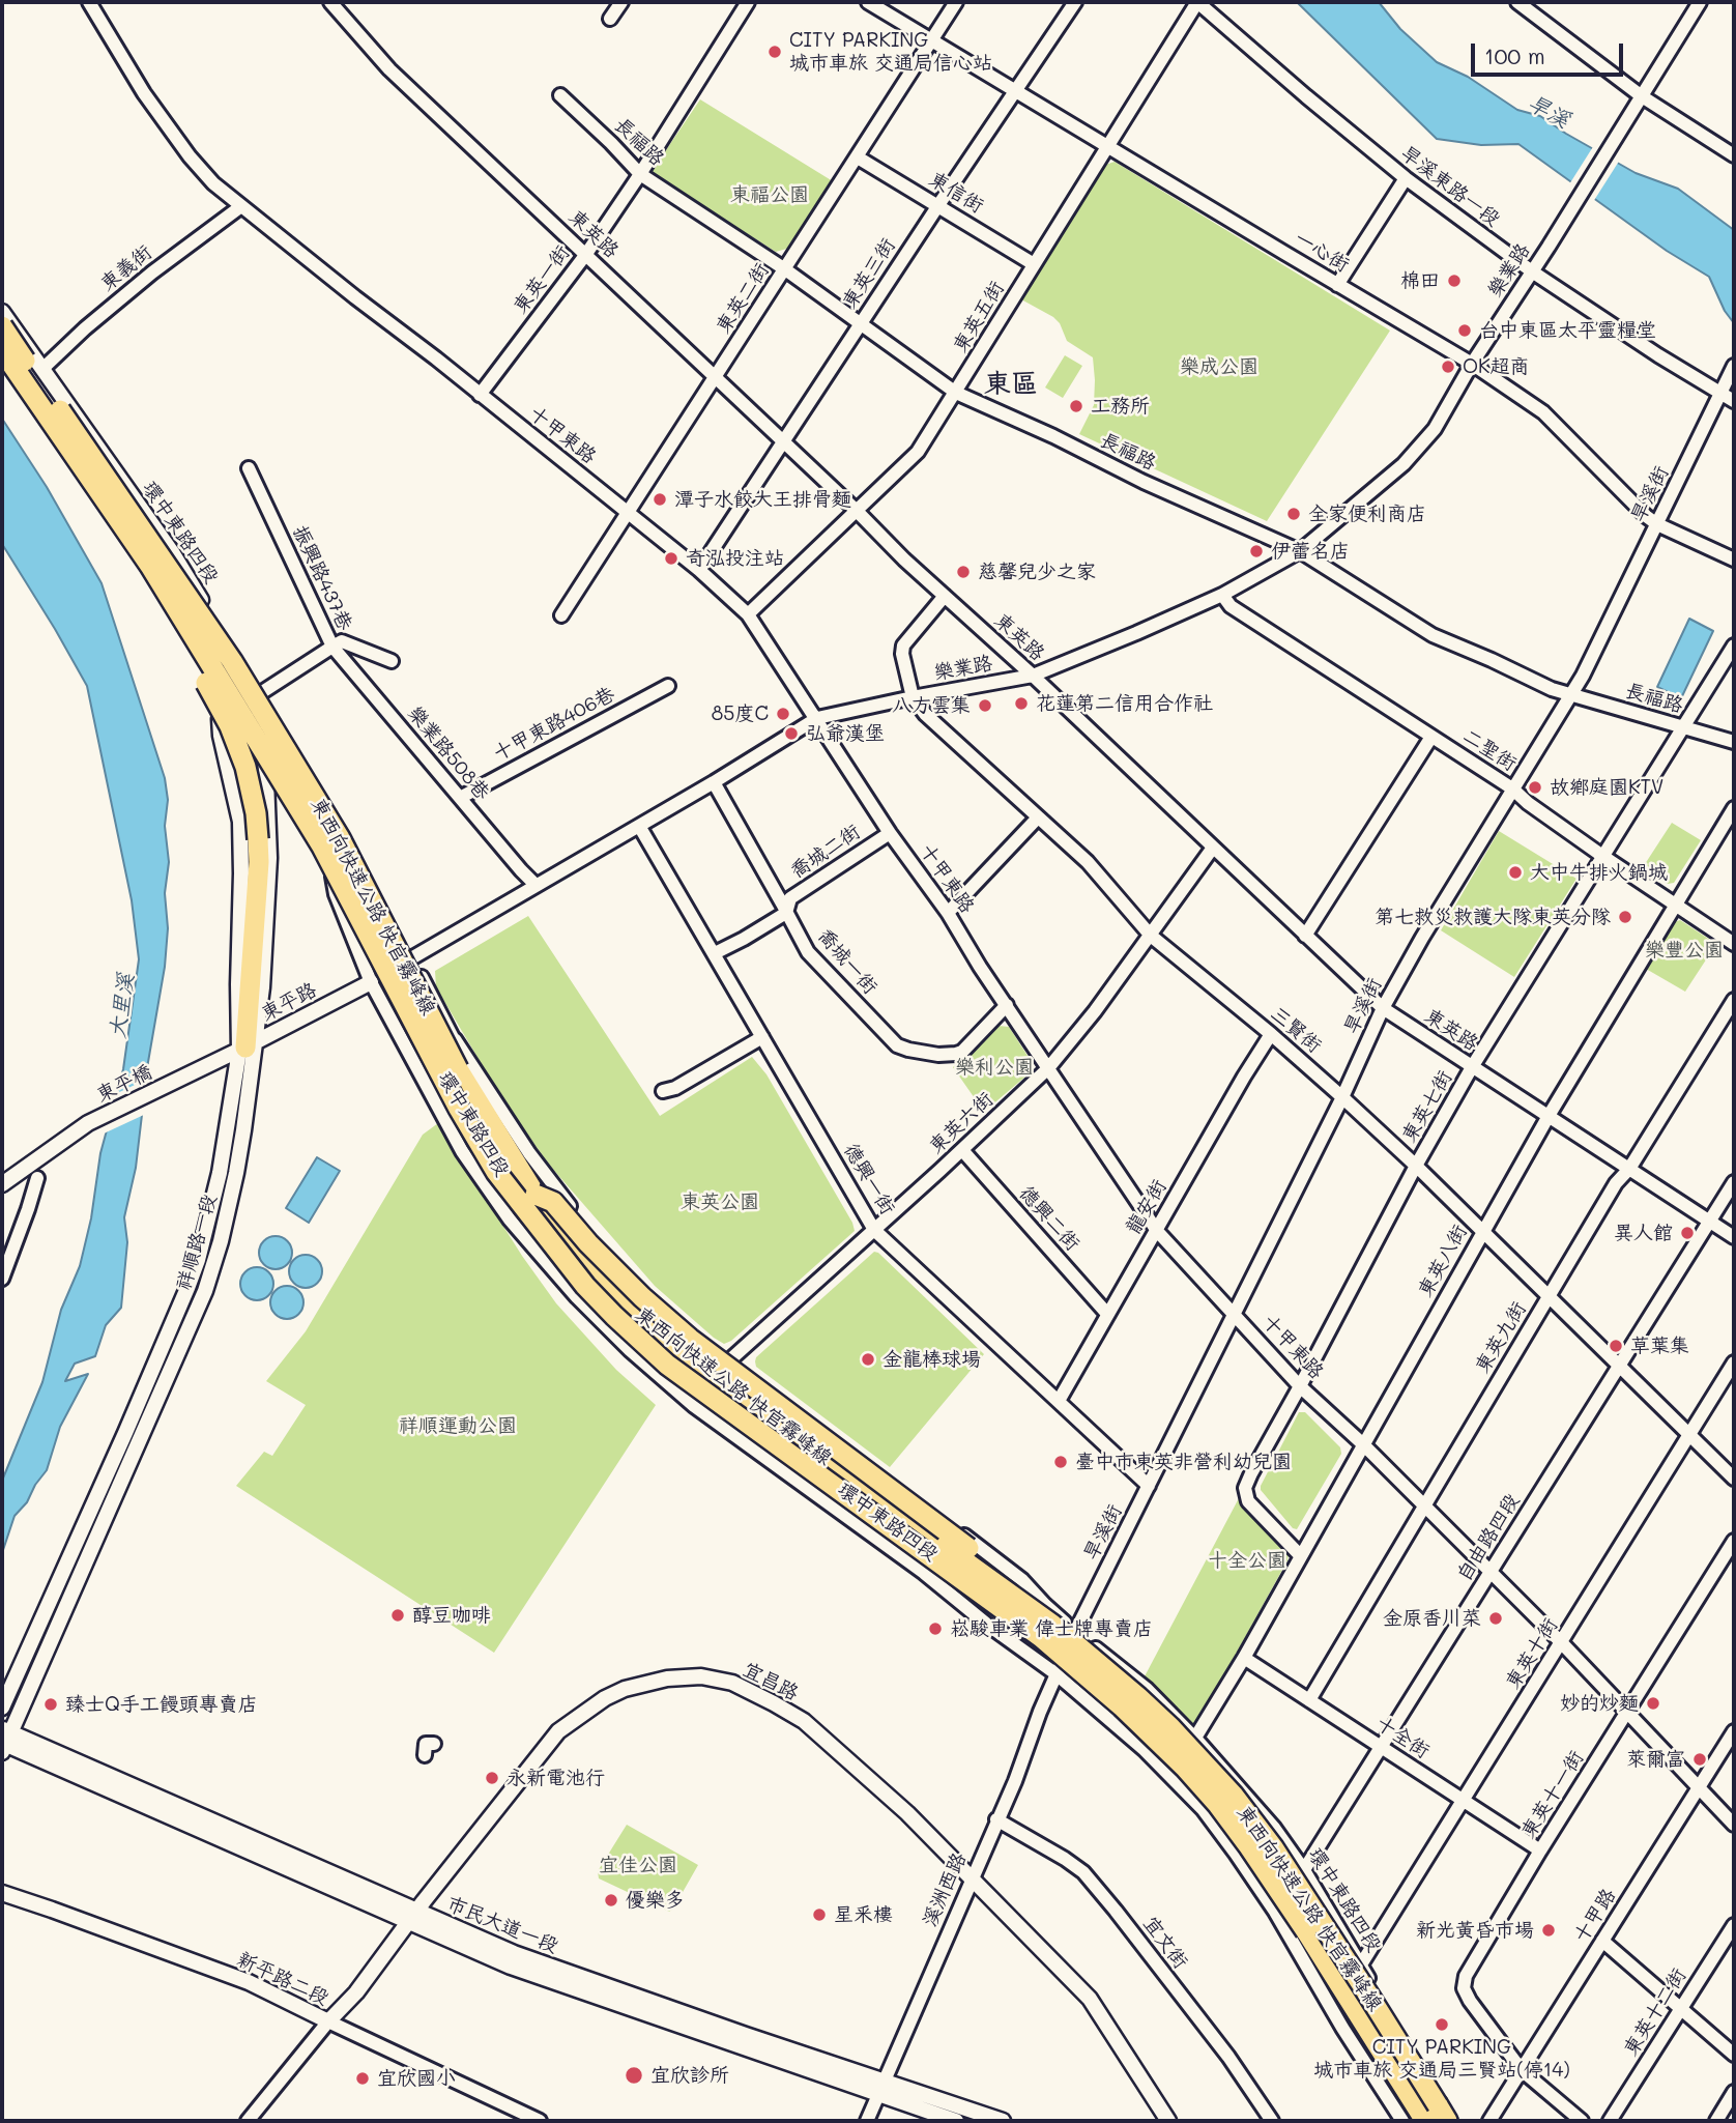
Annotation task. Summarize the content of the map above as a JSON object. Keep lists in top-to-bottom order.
{
  "streets": {
    "highway": ["東西向快速公路 快官霧峰線"],
    "street": [
      "長福路",
      "旱溪東路一段",
      "東信街",
      "東英路",
      "一心街",
      "東義街",
      "樂業路",
      "東英三街",
      "東英一街",
      "東英二街",
      "東英五街",
      "十甲東路",
      "旱溪街",
      "環中東路四段",
      "振興路437巷",
      "十甲東路406巷",
      "二聖街",
      "樂業路508巷",
      "喬城二街",
      "喬城一街",
      "東平路",
      "三賢街",
      "東平橋",
      "東英七街",
      "東英六街",
      "德興一街",
      "龍安街",
      "德興二街",
      "祥順路一段",
      "東英八街",
      "東英九街",
      "自由路四段",
      "東英十街",
      "宜昌路",
      "十全街",
      "東英十一街",
      "溪洲西路",
      "十甲路",
      "市民大道一段",
      "宜文街",
      "新平路二段",
      "東英十二街"
    ]
  },
  "crossings": [
    ["長福路", "樂業路"],
    ["長福路", "東英三街"],
    ["長福路", "東英一街"],
    ["長福路", "東英二街"],
    ["長福路", "東英五街"],
    ["長福路", "旱溪街"],
    ["長福路", "東英七街"],
    ["旱溪東路一段", "樂業路"],
    ["旱溪東路一段", "東英五街"],
    ["旱溪東路一段", "旱溪街"],
    ["東信街", "東英三街"],
    ["東信街", "東英二街"],
    ["東信街", "東英五街"],
    ["東英路", "樂業路"],
    ["東英路", "東英三街"],
    ["東英路", "東英一街"],
    ["東英路", "東英二街"],
    ["東英路", "東英五街"],
    ["東英路", "旱溪街"],
    ["東英路", "三賢街"],
    ["東英路", "東英七街"],
    ["東英路", "東英六街"],
    ["東英路", "東英八街"],
    ["東英路", "東英九街"],
    ["東英路", "自由路四段"],
    ["一心街", "樂業路"],
    ["一心街", "東英三街"],
    ["一心街", "東英二街"],
    ["一心街", "東英五街"],
    ["一心街", "旱溪街"],
    ["東義街", "十甲東路"],
    ["東義街", "環中東路四段"],
    ["樂業路", "十甲東路"],
    ["樂業路", "環中東路四段"],
    ["樂業路", "二聖街"],
    ["樂業路", "樂業路508巷"],
    ["樂業路", "喬城一街"],
    ["樂業路", "東平路"],
    ["樂業路", "三賢街"],
    ["樂業路", "德興一街"],
    ["東英三街", "十甲東路"],
    ["東英一街", "十甲東路"],
    ["東英二街", "十甲東路"],
    ["東英五街", "十甲東路"],
    ["十甲東路", "旱溪街"],
    ["十甲東路", "喬城二街"],
    ["十甲東路", "喬城一街"],
    ["十甲東路", "東英七街"],
    ["十甲東路", "東英六街"],
    ["十甲東路", "龍安街"],
    ["十甲東路", "東英八街"],
    ["十甲東路", "東英九街"],
    ["十甲東路", "自由路四段"],
    ["十甲東路", "東英十街"],
    ["十甲東路", "東英十一街"],
    ["十甲東路", "十甲路"],
    ["旱溪街", "環中東路四段"],
    ["旱溪街", "二聖街"],
    ["旱溪街", "三賢街"],
    ["旱溪街", "德興一街"],
    ["旱溪街", "溪洲西路"],
    ["環中東路四段", "東平路"],
    ["環中東路四段", "東英六街"],
    ["環中東路四段", "祥順路一段"],
    ["環中東路四段", "東英八街"],
    ["環中東路四段", "自由路四段"],
    ["環中東路四段", "東英十街"],
    ["環中東路四段", "溪洲西路"],
    ["振興路437巷", "樂業路508巷"],
    ["十甲東路406巷", "樂業路508巷"],
    ["二聖街", "東英七街"],
    ["二聖街", "東英八街"],
    ["喬城二街", "喬城一街"],
    ["喬城二街", "德興一街"],
    ["東平路", "東平橋"],
    ["東平路", "祥順路一段"],
    ["三賢街", "東英七街"],
    ["三賢街", "東英六街"],
    ["三賢街", "龍安街"],
    ["三賢街", "東英八街"],
    ["三賢街", "東英九街"],
    ["三賢街", "自由路四段"],
    ["三賢街", "東英十街"],
    ["東平橋", "祥順路一段"],
    ["東英七街", "東英八街"],
    ["東英六街", "德興一街"],
    ["東英六街", "德興二街"],
    ["德興一街", "龍安街"],
    ["龍安街", "德興二街"],
    ["祥順路一段", "市民大道一段"],
    ["東英八街", "十全街"],
    ["東英九街", "十全街"],
    ["自由路四段", "十全街"],
    ["東英十街", "十全街"],
    ["宜昌路", "溪洲西路"],
    ["宜昌路", "市民大道一段"],
    ["宜昌路", "新平路二段"],
    ["十全街", "東英十一街"],
    ["東英十一街", "十甲路"],
    ["溪洲西路", "市民大道一段"],
    ["溪洲西路", "宜文街"]
  ],
  "districts": ["東區"],
  "water": ["旱溪", "大里溪"],
  "parks": [
    "東福公園",
    "樂成公園",
    "樂豐公園",
    "樂利公園",
    "東英公園",
    "祥順運動公園",
    "十全公園",
    "宜佳公園"
  ],
  "places": [
    "CITY PARKING 城市車旅 交通局信心站",
    "棉田",
    "台中東區太平靈糧堂",
    "OK超商",
    "工務所",
    "潭子水餃大王排骨麵",
    "全家便利商店",
    "伊蕾名店",
    "奇泓投注站",
    "慈馨兒少之家",
    "花蓮第二信用合作社",
    "八方雲集",
    "85度C",
    "弘爺漢堡",
    "故鄉庭園KTV",
    "大中牛排火鍋城",
    "第七救災救護大隊東英分隊",
    "異人館",
    "草葉集",
    "金龍棒球場",
    "臺中市東英非營利幼兒園",
    "醇豆咖啡",
    "金原香川菜",
    "崧駿車業 偉士牌專賣店",
    "妙的炒麵",
    "臻士Q手工饅頭專賣店",
    "萊爾富",
    "永新電池行",
    "優樂多",
    "星釆樓",
    "新光黃昏市場",
    "CITY PARKING 城市車旅 交通局三賢站(停14)",
    "宜欣診所",
    "宜欣國小"
  ],
  "scale_bar": "100 m"
}
